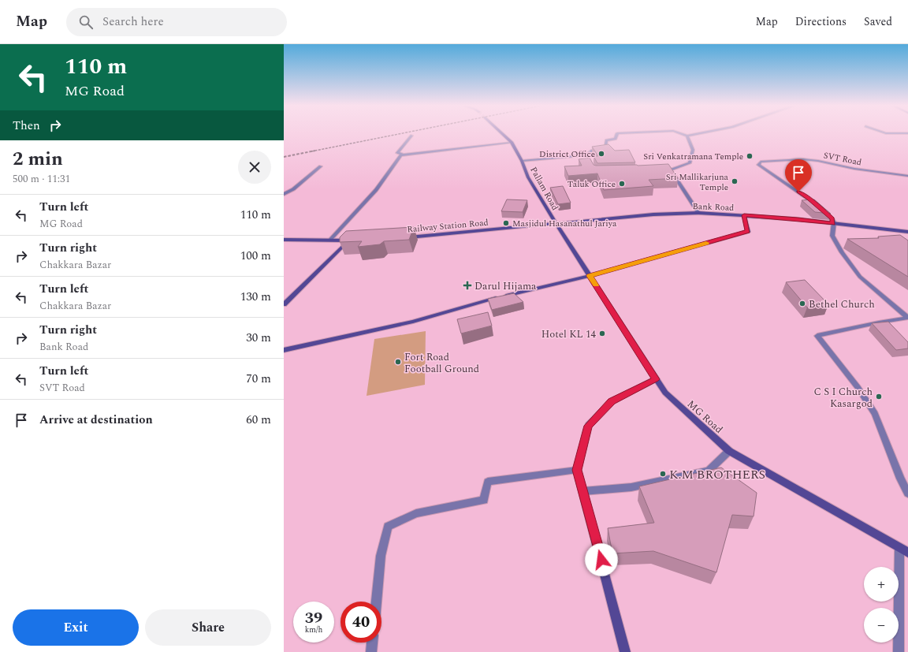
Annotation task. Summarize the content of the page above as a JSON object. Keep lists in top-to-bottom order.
{
  "streets": {
    "street": [
      "SVT Road",
      "Pallam Road",
      "Bank Road",
      "Railway Station Road",
      "MG Road"
    ]
  },
  "crossings": [
    ["SVT Road", "Bank Road"],
    ["Pallam Road", "Bank Road"],
    ["Pallam Road", "Railway Station Road"],
    ["Pallam Road", "MG Road"],
    ["Bank Road", "Railway Station Road"],
    ["Bank Road", "MG Road"],
    ["Railway Station Road", "MG Road"]
  ],
  "places": {
    "other": [
      "District Office",
      "Sri Venkatramana Temple",
      "Sri Mallikarjuna Temple",
      "Taluk Office",
      "Masjidul Hasanathul Jariya",
      "Bethel Church",
      "Hotel KL 14",
      "Fort Road Football Ground",
      "C S I Church Kasargod",
      "K.M BROTHERS"
    ],
    "health": ["Darul Hijama"]
  },
  "page": {
    "header": "Map",
    "search": "Search here",
    "nav": ["Map", "Directions", "Saved"],
    "turn": ["110 m", "MG Road"],
    "then": "Then",
    "heading": ["2 min", "500 m · 11:31"],
    "list": [
      {
        "name": "Turn left",
        "note": "MG Road",
        "value": "110 m"
      },
      {
        "name": "Turn right",
        "note": "Chakkara Bazar",
        "value": "100 m"
      },
      {
        "name": "Turn left",
        "note": "Chakkara Bazar",
        "value": "130 m"
      },
      {
        "name": "Turn right",
        "note": "Bank Road",
        "value": "30 m"
      },
      {
        "name": "Turn left",
        "note": "SVT Road",
        "value": "70 m"
      },
      {
        "name": "Arrive at destination",
        "value": "60 m"
      }
    ],
    "map_buttons": ["+", "−"],
    "speed": "39 km/h",
    "limit": "40",
    "buttons": ["Exit", "Share"]
  }
}
